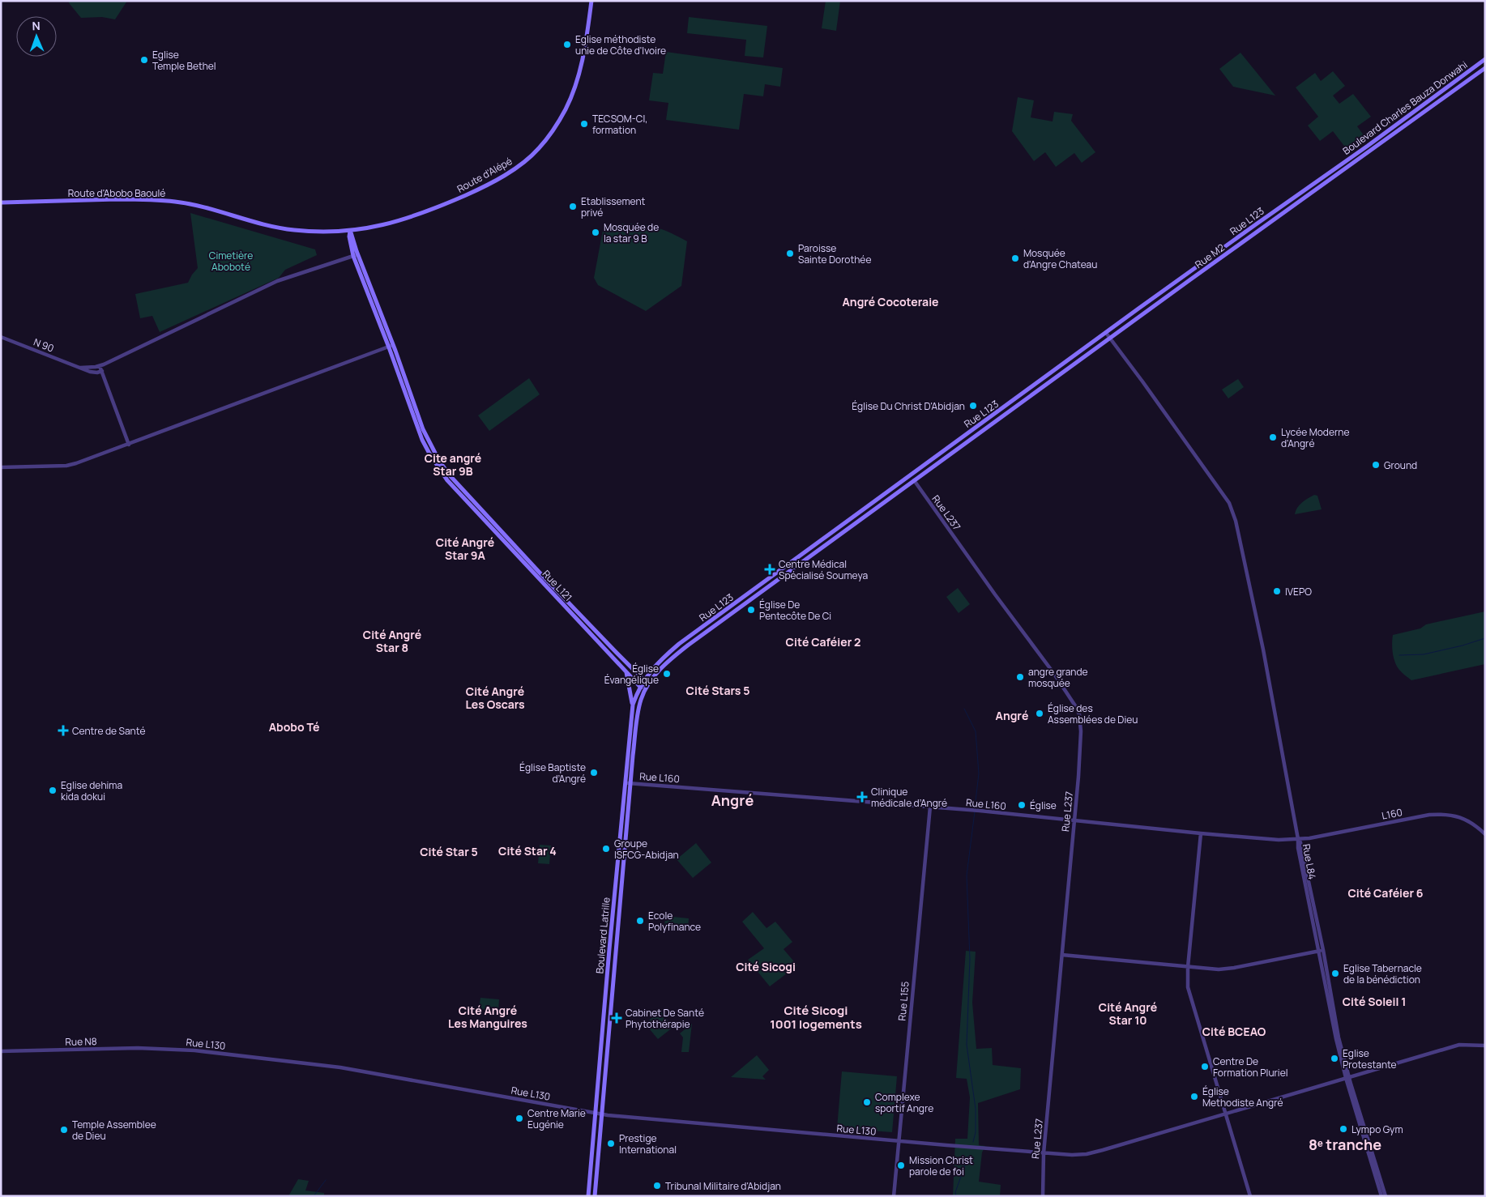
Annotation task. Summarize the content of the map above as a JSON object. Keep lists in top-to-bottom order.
{
  "streets": {
    "main road": [
      "Boulevard Charles Bauza Donwahi",
      "Route d'Alépé",
      "Route d'Abobo Baoulé",
      "Rue L123",
      "Rue M2",
      "Rue L121",
      "Boulevard Latrille"
    ],
    "street": [
      "N 90",
      "Rue L237",
      "Rue L160",
      "L160",
      "Rue L84",
      "Rue L155",
      "Rue N8",
      "Rue L130"
    ]
  },
  "crossings": [
    ["Boulevard Charles Bauza Donwahi", "Rue L123"],
    ["Boulevard Charles Bauza Donwahi", "Rue M2"],
    ["Route d'Alépé", "Route d'Abobo Baoulé"],
    ["Rue L123", "Rue M2"],
    ["Rue L123", "Rue L237"],
    ["Rue L123", "Rue L84"],
    ["Rue L123", "Boulevard Latrille"],
    ["Rue M2", "Rue L84"],
    ["Rue L237", "Rue L160"],
    ["Rue L237", "Rue L130"],
    ["Rue L121", "Boulevard Latrille"],
    ["Rue L160", "L160"],
    ["Rue L160", "Rue L84"],
    ["Rue L160", "Boulevard Latrille"],
    ["Rue L160", "Rue L155"],
    ["L160", "Rue L84"],
    ["Rue L84", "Rue L130"],
    ["Boulevard Latrille", "Rue L130"],
    ["Rue L155", "Rue L130"],
    ["Rue N8", "Rue L130"]
  ],
  "districts": [
    "Angré Cocoteraie",
    "Cite angré Star 9B",
    "Cité Angré Star 9A",
    "Cité Angré Star 8",
    "Cité Caféier 2",
    "Cité Stars 5",
    "Cité Angré Les Oscars",
    "Angré",
    "Abobo Té",
    "Angré",
    "Cité Star 4",
    "Cité Star 5",
    "Cité Caféier 6",
    "Cité Sicogi",
    "Cité Soleil 1",
    "Cité Angré Star 10",
    "Cité Angré Les Manguires",
    "Cité Sicogi 1001 logements",
    "Cité BCEAO",
    "8ᵉ tranche"
  ],
  "parks": ["Cimetière Aboboté"],
  "places": {
    "other": [
      "Eglise méthodiste unie de Côte d'Ivoire",
      "Eglise Temple Bethel",
      "TECSOM-CI, formation",
      "Etablissement privé",
      "Mosquée de la star 9 B",
      "Paroisse Sainte Dorothée",
      "Mosquée d'Angre Chateau",
      "Église Du Christ D'Abidjan",
      "Lycée Moderne d'Angré",
      "Ground",
      "IVEPO",
      "Église De Pentecôte De Ci",
      "Église Évangélique",
      "angre grande mosquée",
      "Église des Assemblées de Dieu",
      "Église Baptiste d’Angré",
      "Eglise dehima kida dokui",
      "Église",
      "Groupe ISFCG-Abidjan",
      "Ecole Polyfinance",
      "Eglise Tabernacle de la bénédiction",
      "Eglise Protestante",
      "Centre De Formation Pluriel",
      "Église Methodiste Angré",
      "Complexe sportif Angre",
      "Centre Marie Eugénie",
      "Lympo Gym",
      "Temple Assemblee de Dieu",
      "Prestige International",
      "Mission Christ parole de foi",
      "Tribunal Militaire d'Abidjan"
    ],
    "health": [
      "Centre Médical Spécialisé Soumeya",
      "Centre de Santé",
      "Clinique médicale d’Angré",
      "Cabinet De Santé Phytothérapie"
    ]
  },
  "north": "top"
}
